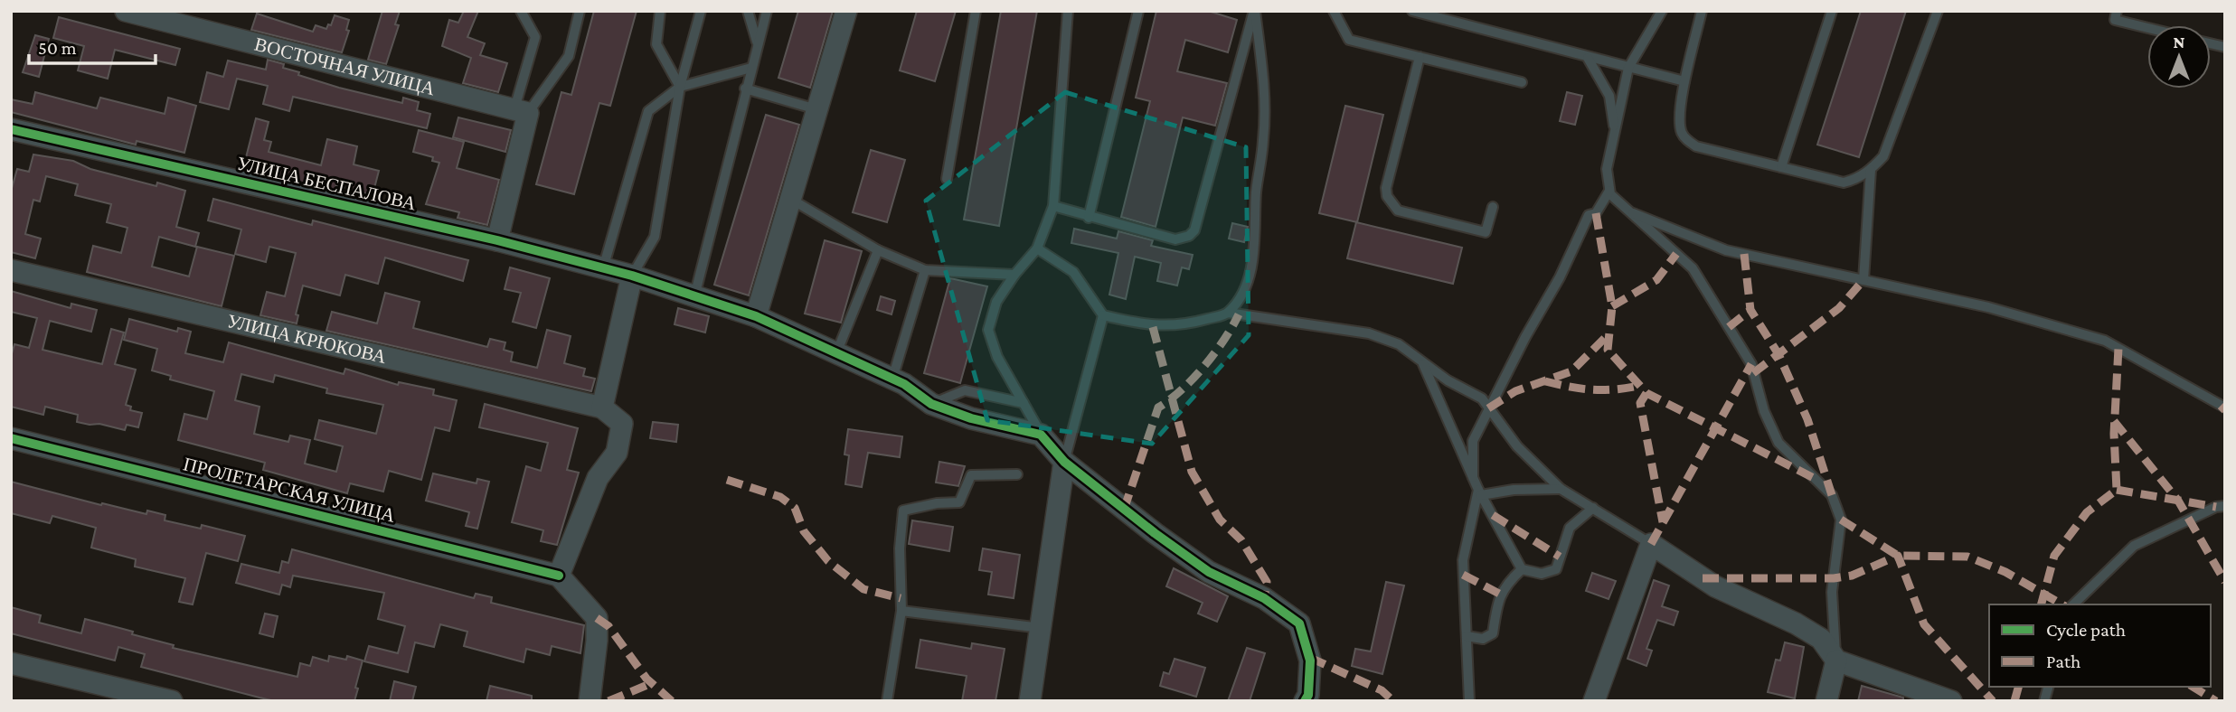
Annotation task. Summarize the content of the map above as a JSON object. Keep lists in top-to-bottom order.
{
  "streets": {
    "street": [
      "ВОСТОЧНАЯ УЛИЦА",
      "УЛИЦА БЕСПАЛОВА",
      "УЛИЦА КРЮКОВА",
      "ПРОЛЕТАРСКАЯ УЛИЦА"
    ]
  },
  "legend": ["Cycle path", "Path"],
  "scale_bar": "50 m",
  "north": "top"
}
